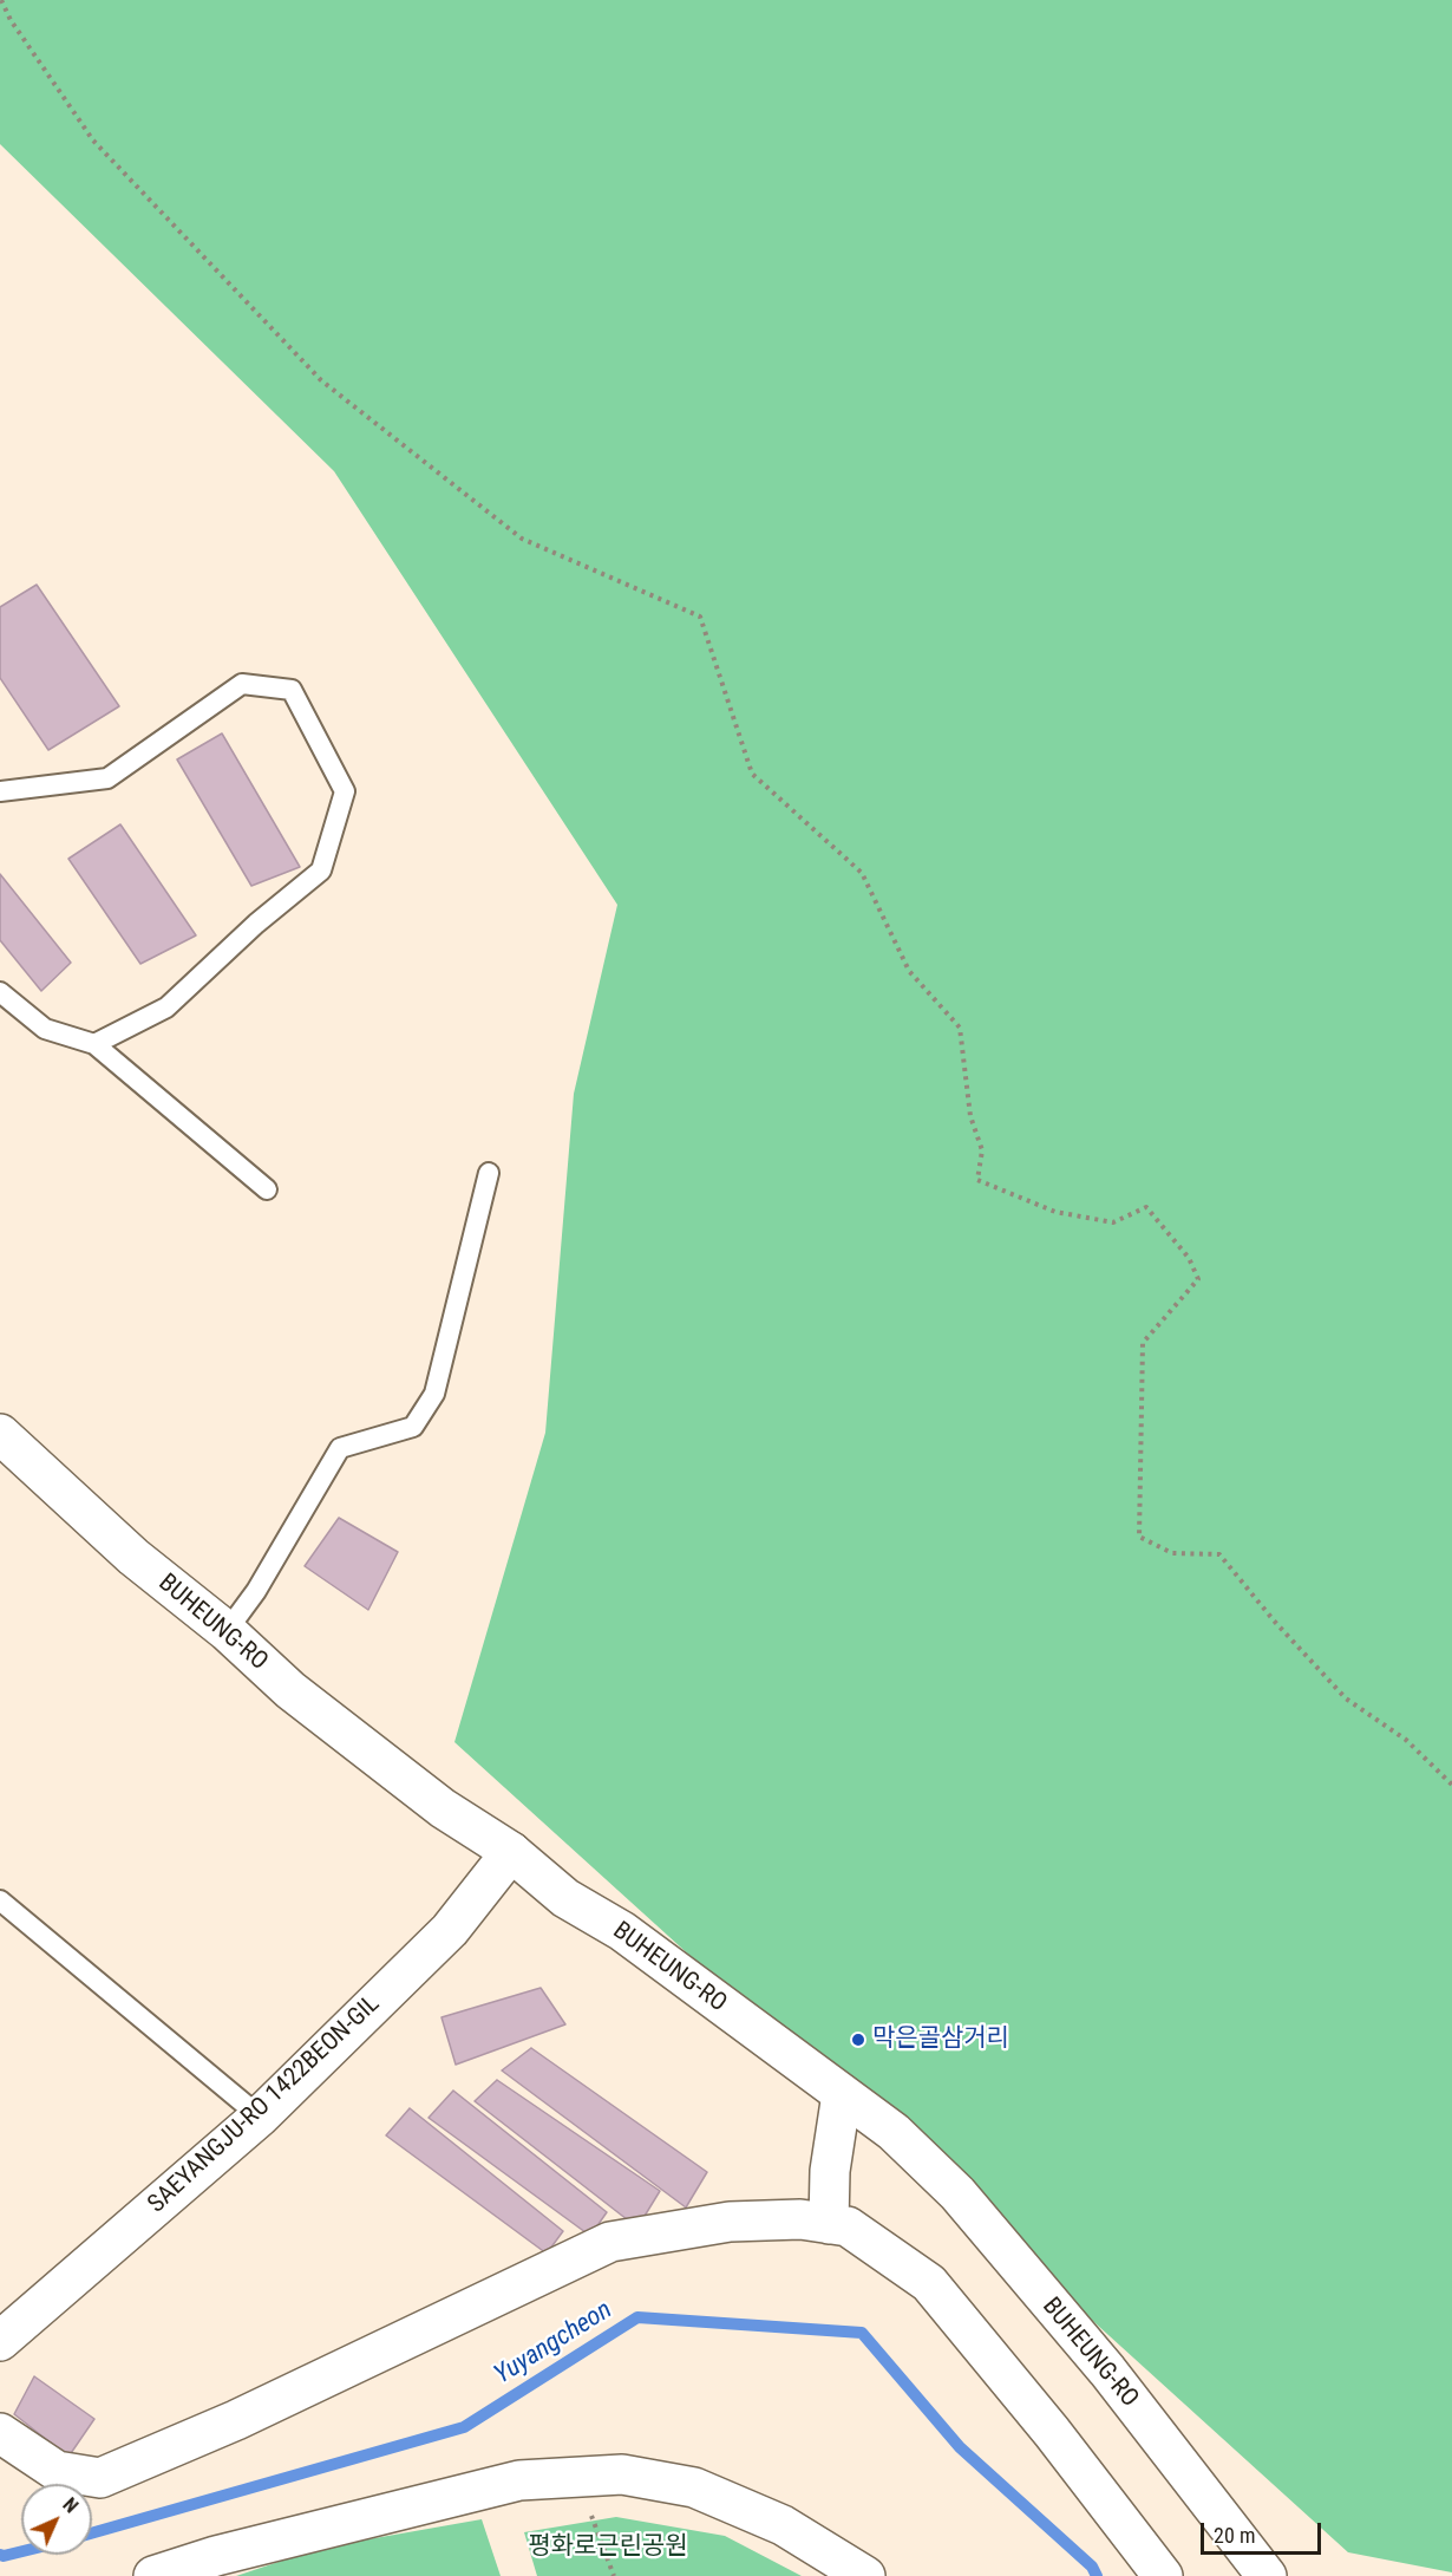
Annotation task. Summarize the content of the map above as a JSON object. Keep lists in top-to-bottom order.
{
  "streets": {
    "street": ["BUHEUNG-RO", "SAEYANGJU-RO 1422BEON-GIL"]
  },
  "crossings": [
    ["BUHEUNG-RO", "SAEYANGJU-RO 1422BEON-GIL"]
  ],
  "water": ["Yuyangcheon"],
  "parks": ["평화로근린공원"],
  "places": ["막은골삼거리"],
  "scale_bar": "20 m",
  "north": "top right"
}
